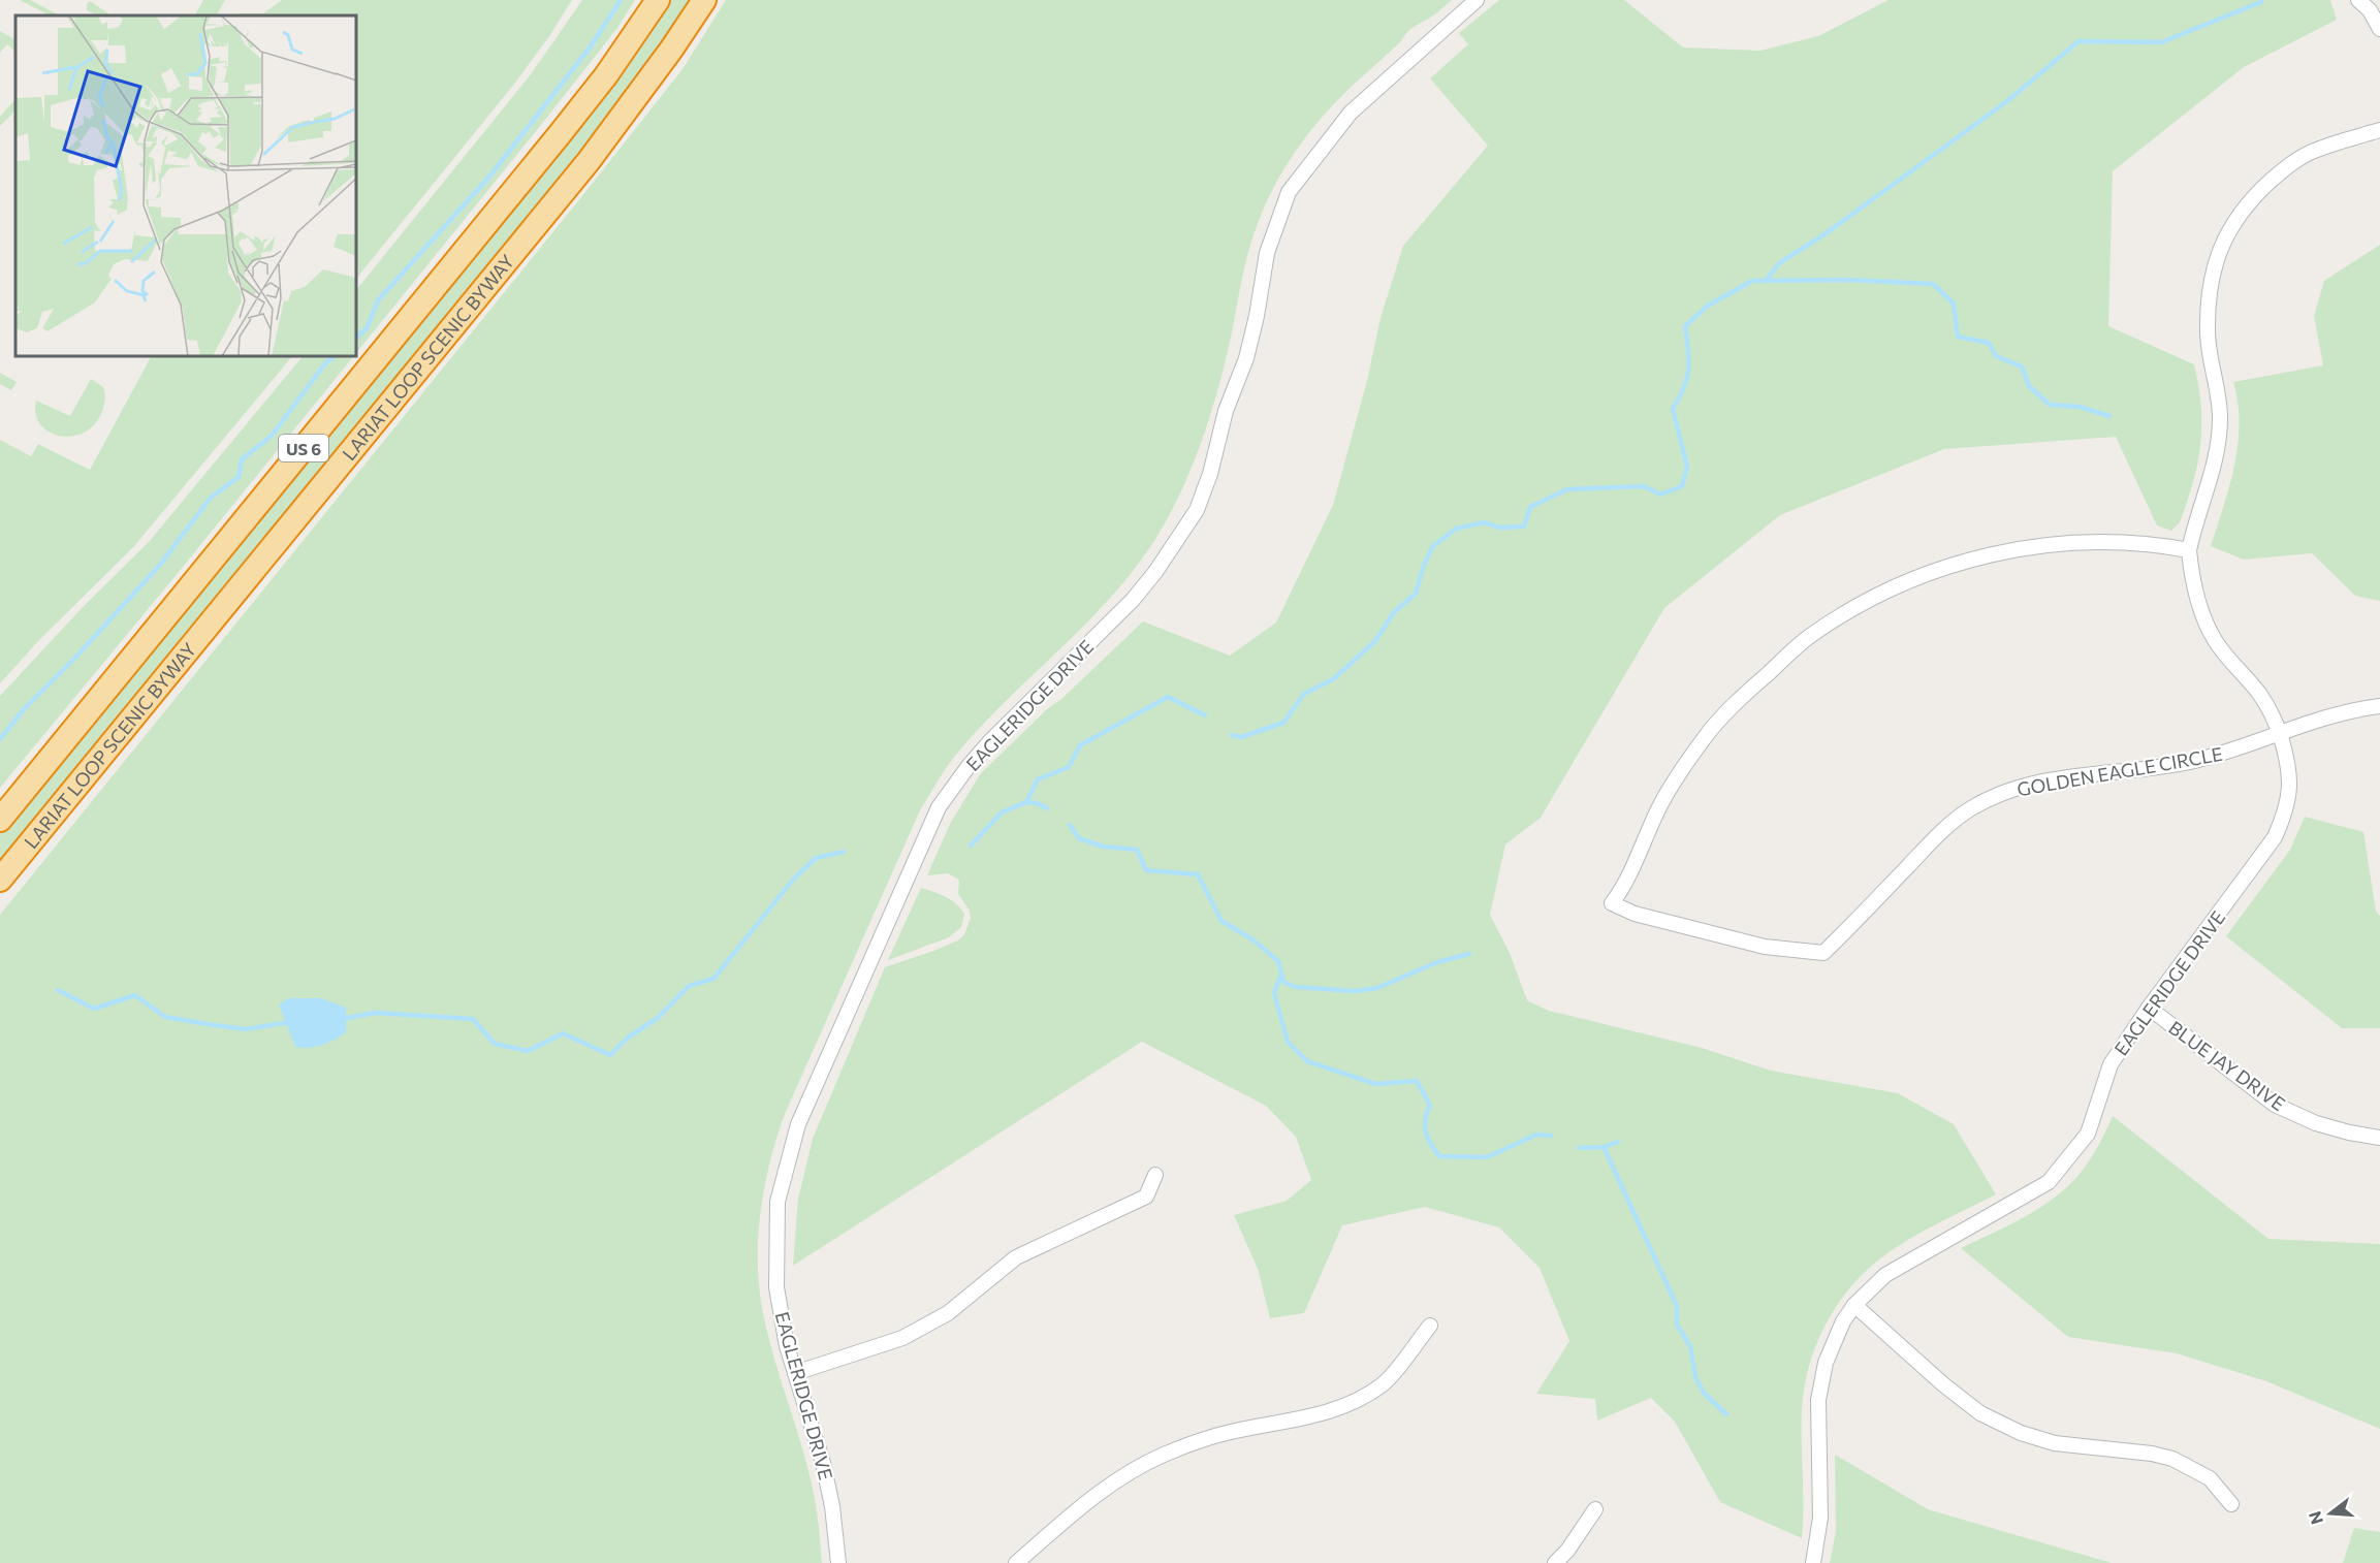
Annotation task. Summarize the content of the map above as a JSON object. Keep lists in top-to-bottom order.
{
  "streets": {
    "highway": ["LARIAT LOOP SCENIC BYWAY", "US 6"],
    "street": ["EAGLERIDGE DRIVE", "GOLDEN EAGLE CIRCLE", "BLUE JAY DRIVE"]
  },
  "crossings": [
    ["EAGLERIDGE DRIVE", "GOLDEN EAGLE CIRCLE"],
    ["EAGLERIDGE DRIVE", "BLUE JAY DRIVE"]
  ],
  "north": "left"
}
